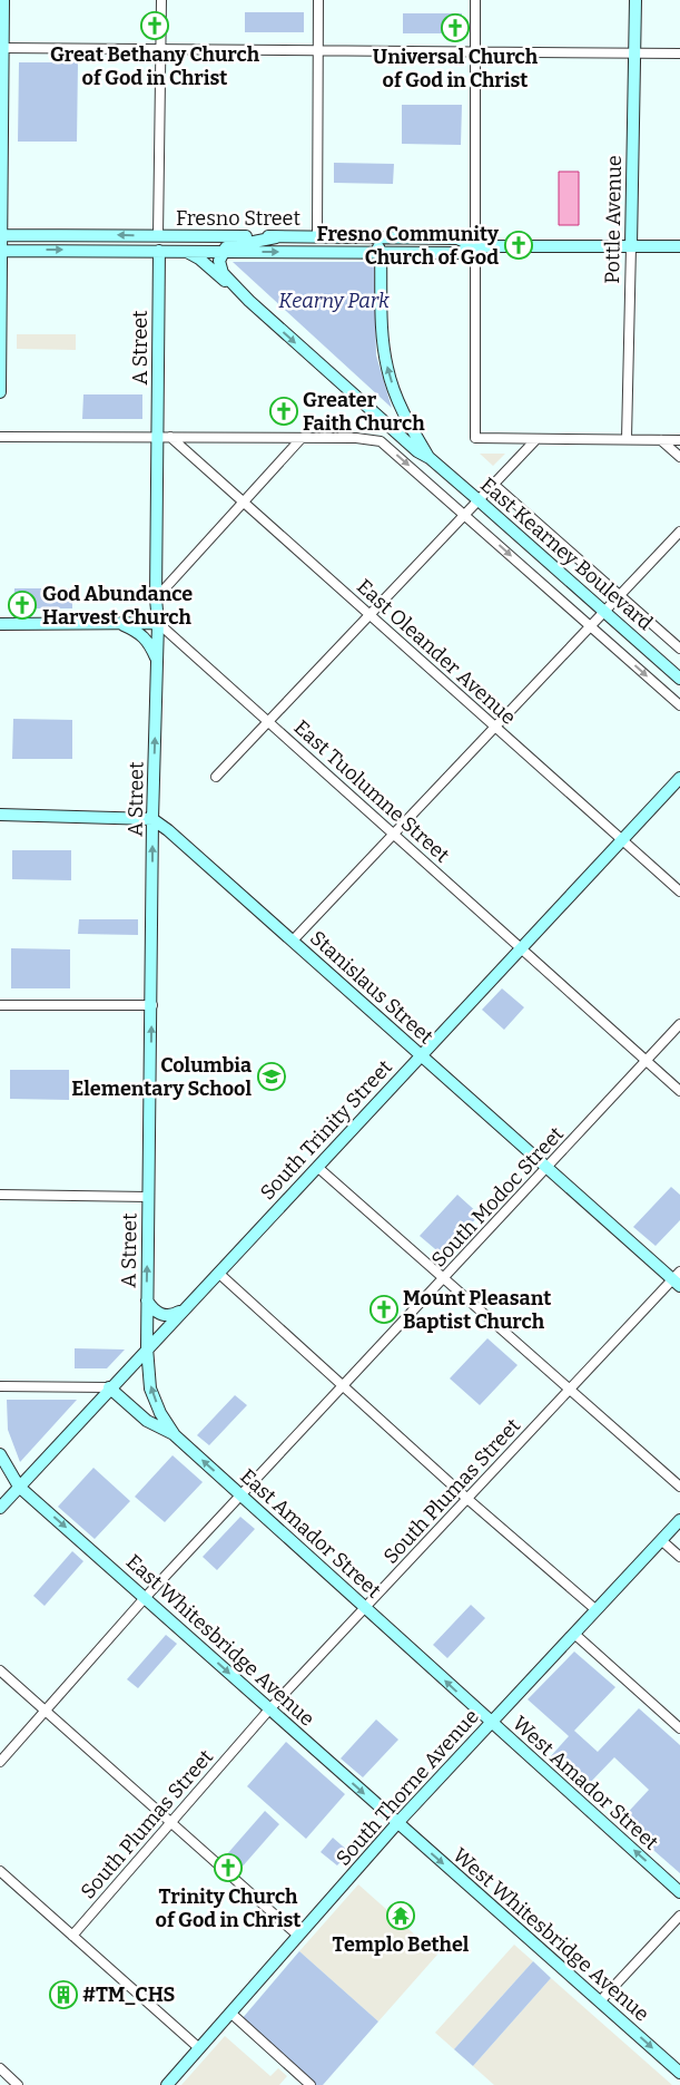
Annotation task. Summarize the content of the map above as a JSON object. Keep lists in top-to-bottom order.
{
  "streets": {
    "main road": [
      "Fresno Street",
      "Pottle Avenue",
      "A Street",
      "East Kearney Boulevard",
      "Stanislaus Street",
      "South Trinity Street",
      "East Amador Street",
      "East Whitesbridge Avenue",
      "West Amador Street",
      "South Thorne Avenue",
      "West Whitesbridge Avenue"
    ],
    "street": [
      "East Oleander Avenue",
      "East Tuolumne Street",
      "South Modoc Street",
      "South Plumas Street"
    ]
  },
  "crossings": [
    ["Fresno Street", "Pottle Avenue"],
    ["Fresno Street", "A Street"],
    ["Fresno Street", "East Kearney Boulevard"],
    ["A Street", "East Kearney Boulevard"],
    ["A Street", "East Oleander Avenue"],
    ["A Street", "East Tuolumne Street"],
    ["A Street", "Stanislaus Street"],
    ["A Street", "South Trinity Street"],
    ["A Street", "East Amador Street"],
    ["East Kearney Boulevard", "East Oleander Avenue"],
    ["East Oleander Avenue", "South Trinity Street"],
    ["East Tuolumne Street", "South Trinity Street"],
    ["East Tuolumne Street", "South Modoc Street"],
    ["Stanislaus Street", "South Trinity Street"],
    ["Stanislaus Street", "South Modoc Street"],
    ["Stanislaus Street", "South Plumas Street"],
    ["South Trinity Street", "East Amador Street"],
    ["South Trinity Street", "East Whitesbridge Avenue"],
    ["South Modoc Street", "East Amador Street"],
    ["South Modoc Street", "East Whitesbridge Avenue"],
    ["South Plumas Street", "East Amador Street"],
    ["South Plumas Street", "East Whitesbridge Avenue"],
    ["East Amador Street", "West Amador Street"],
    ["East Amador Street", "South Thorne Avenue"],
    ["East Whitesbridge Avenue", "South Thorne Avenue"],
    ["East Whitesbridge Avenue", "West Whitesbridge Avenue"],
    ["West Amador Street", "South Thorne Avenue"],
    ["South Thorne Avenue", "West Whitesbridge Avenue"]
  ],
  "one_way": [
    "A Street",
    "East Amador Street",
    "East Whitesbridge Avenue",
    "West Amador Street",
    "West Whitesbridge Avenue"
  ],
  "parks": ["Kearny Park"],
  "places": {
    "church": [
      "Great Bethany Church of God in Christ",
      "Universal Church of God in Christ",
      "Fresno Community Church of God",
      "Greater Faith Church",
      "God Abundance Harvest Church",
      "Mount Pleasant Baptist Church",
      "Trinity Church of God in Christ"
    ],
    "school or university": ["Columbia Elementary School"],
    "temple": ["Templo Bethel"],
    "building": ["#TM_CHS"]
  }
}
